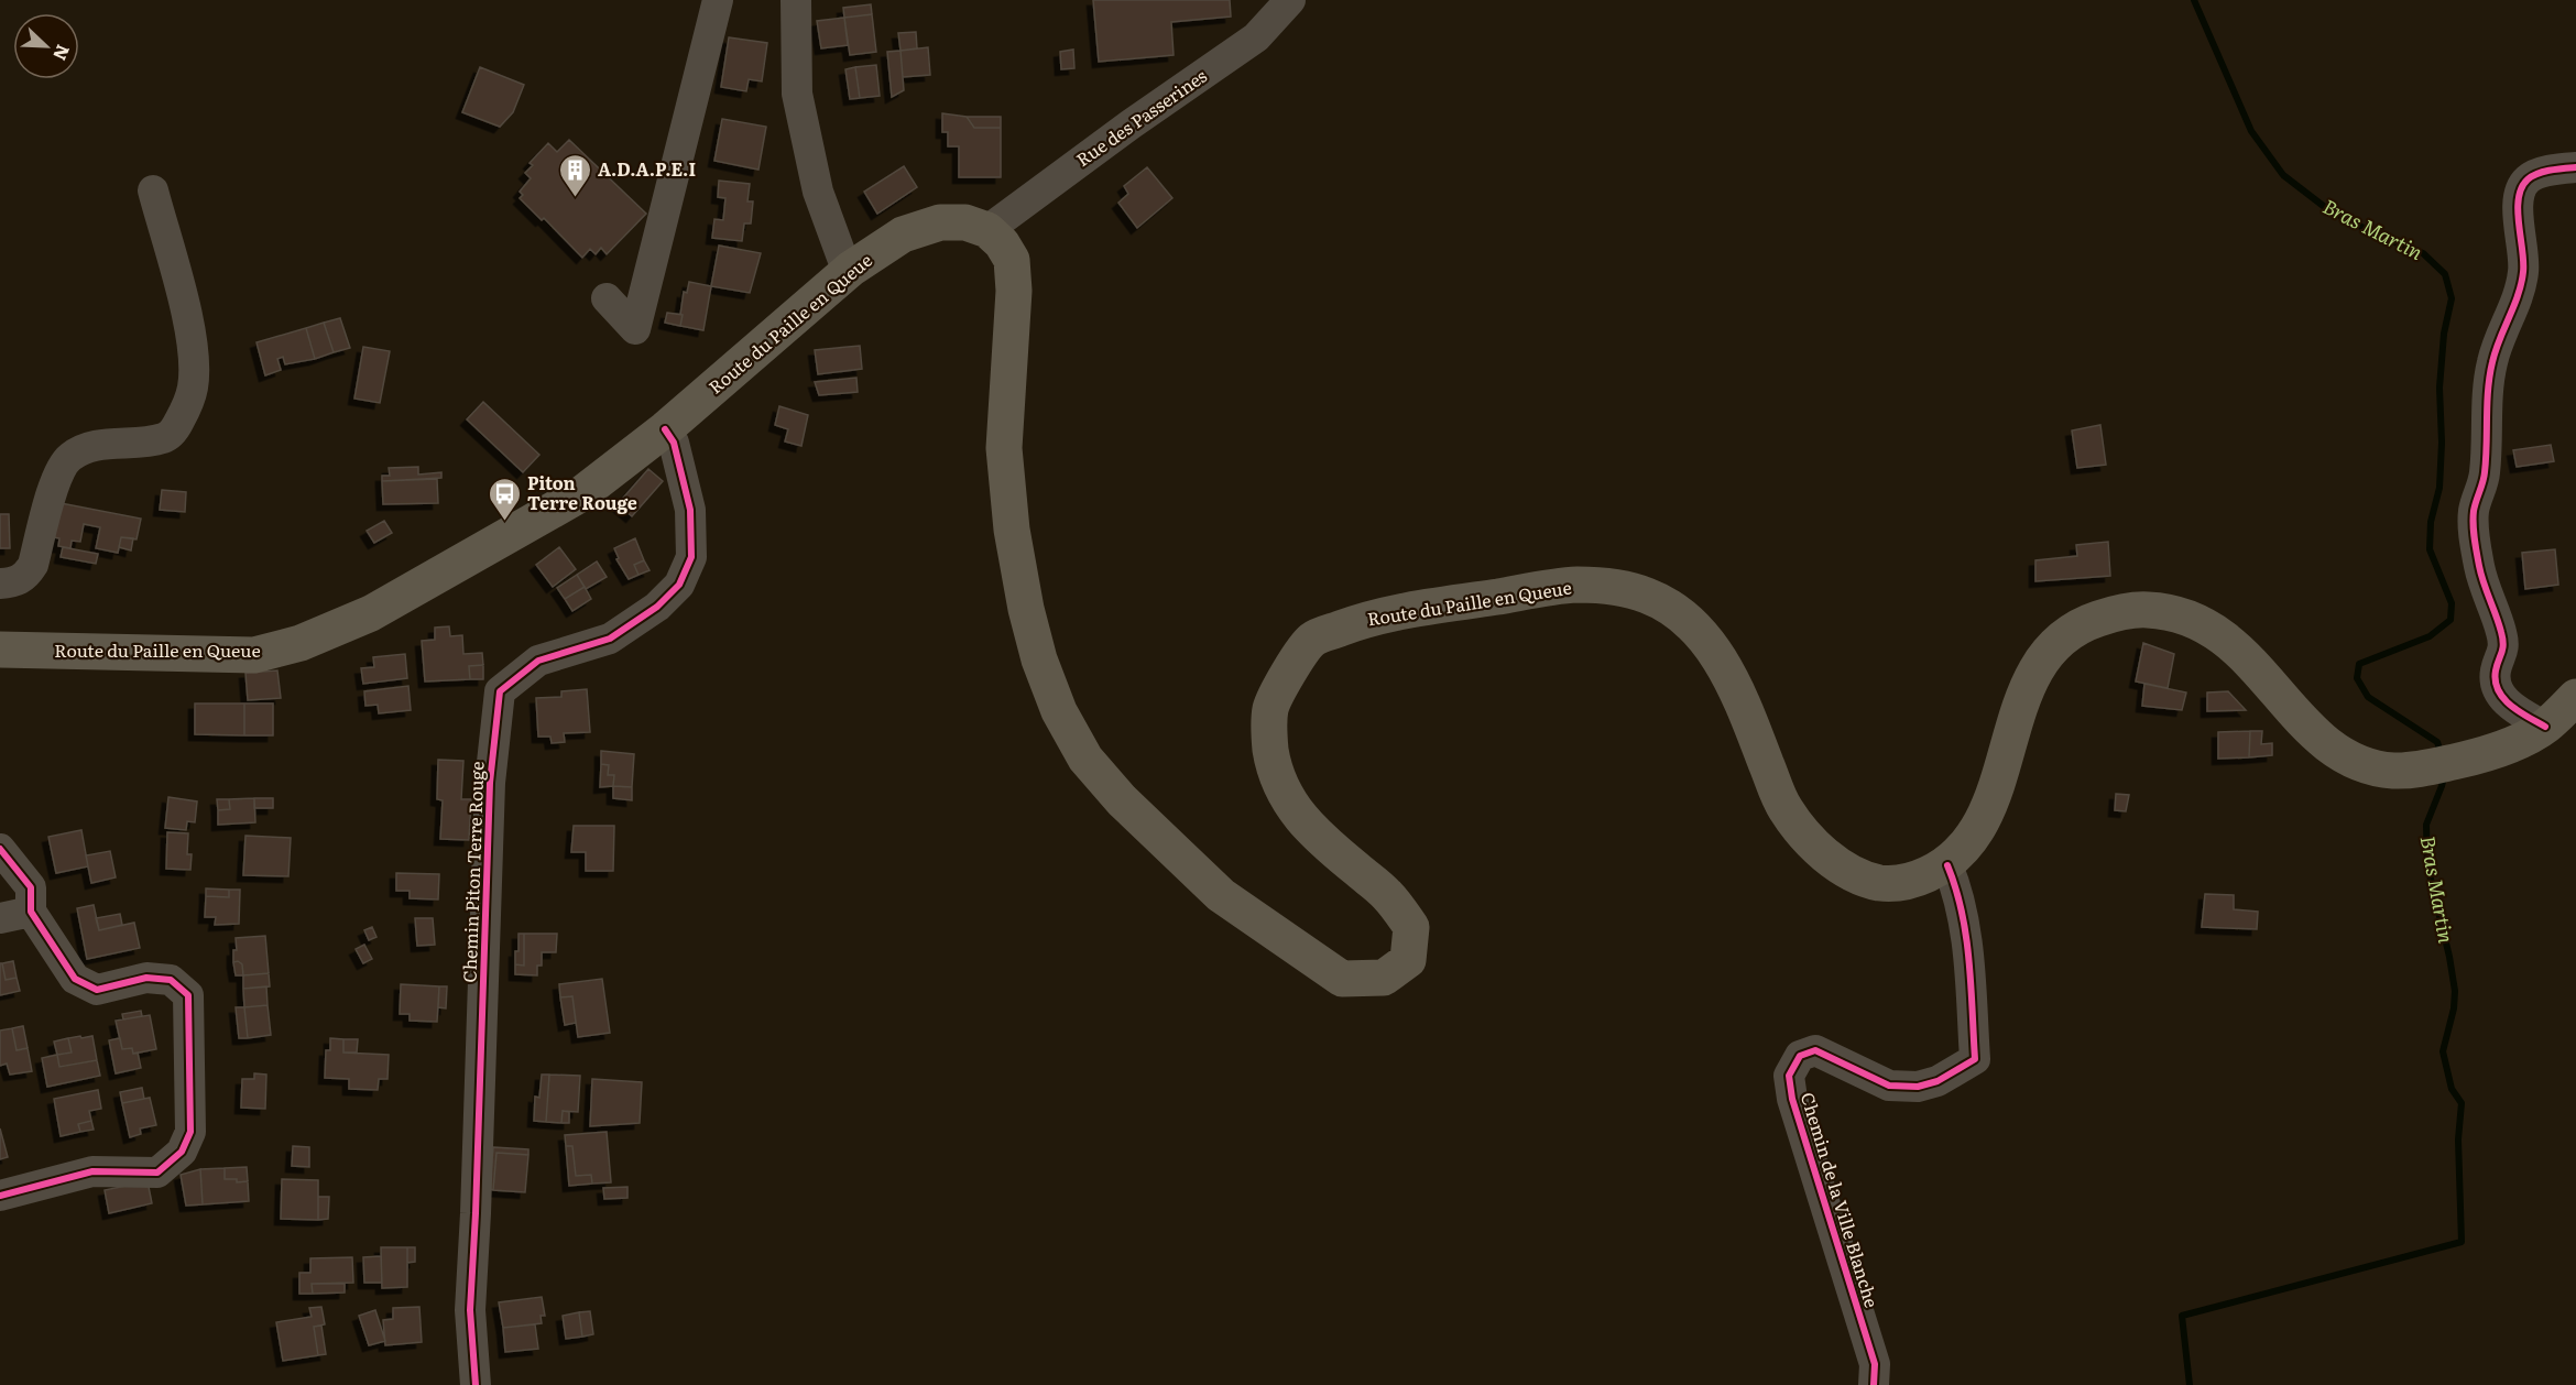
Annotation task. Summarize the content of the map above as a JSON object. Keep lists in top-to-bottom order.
{
  "streets": {
    "main road": ["Route du Paille en Queue"],
    "street": ["Rue des Passerines", "Chemin Piton Terre Rouge", "Chemin de la Ville Blanche"]
  },
  "crossings": [
    ["Rue des Passerines", "Route du Paille en Queue"],
    ["Route du Paille en Queue", "Chemin Piton Terre Rouge"],
    ["Route du Paille en Queue", "Chemin de la Ville Blanche"]
  ],
  "water": ["Bras Martin"],
  "places": {
    "building": ["A.D.A.P.E.I"],
    "bus stop": ["Piton Terre Rouge"]
  },
  "north": "bottom right"
}
